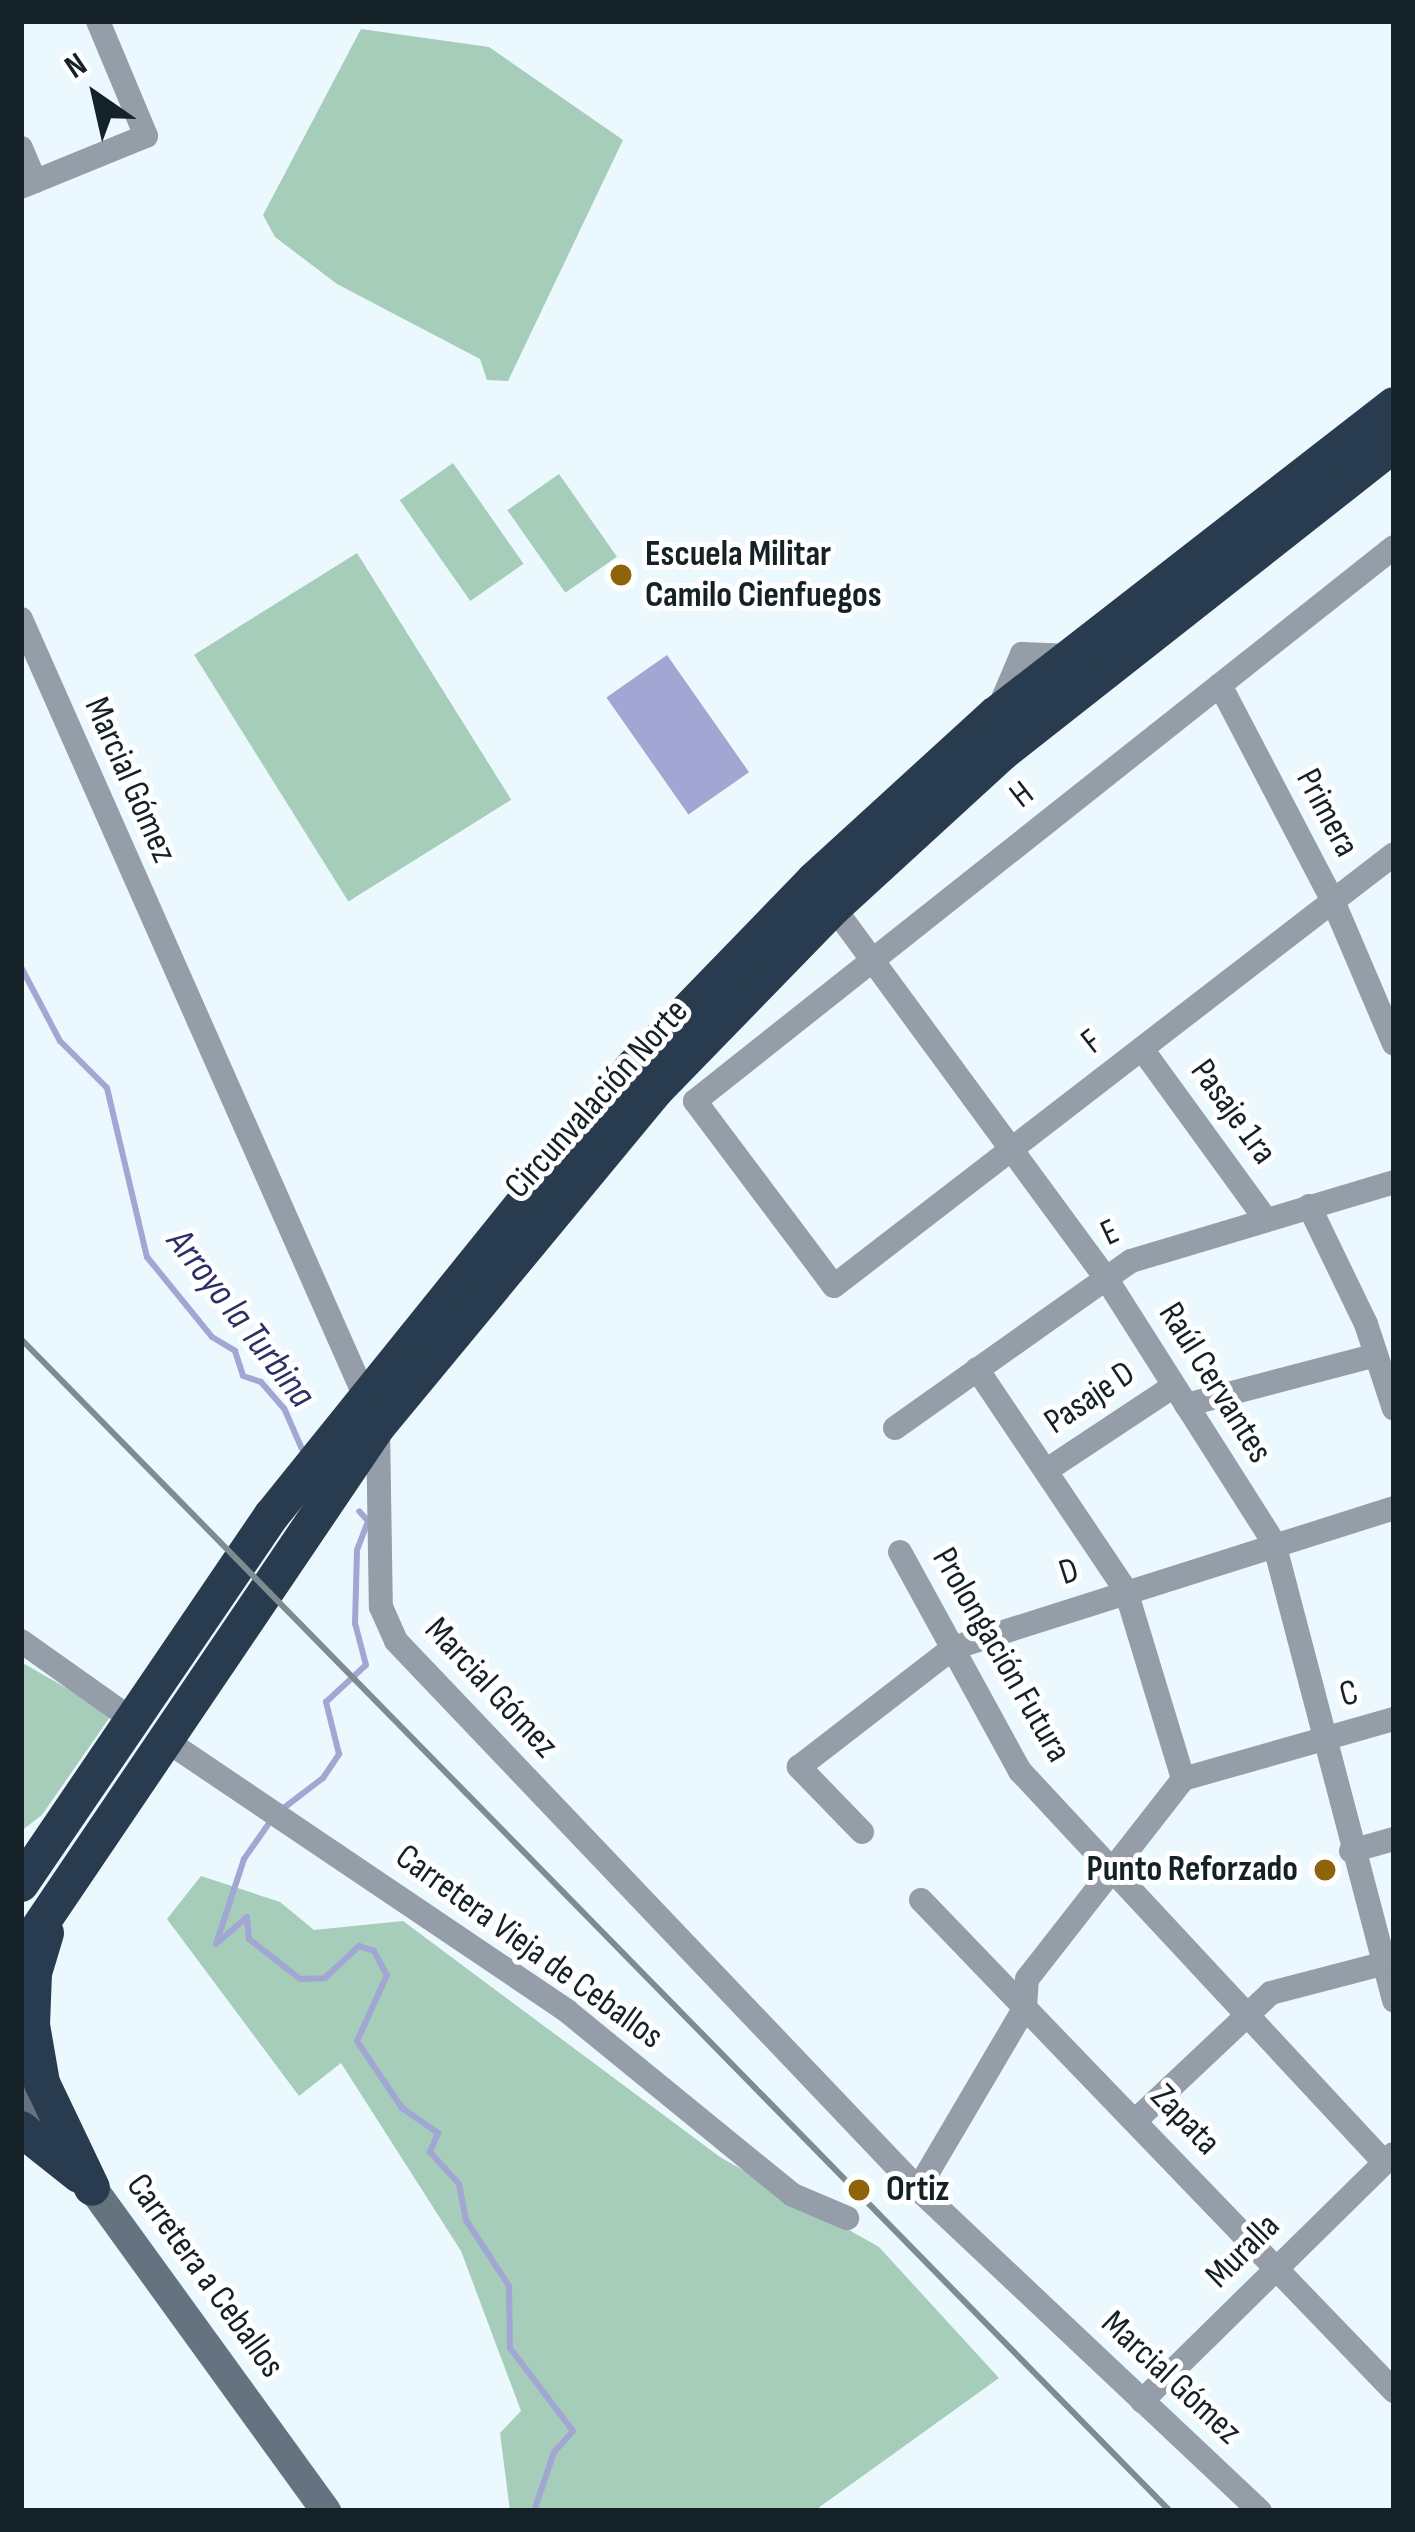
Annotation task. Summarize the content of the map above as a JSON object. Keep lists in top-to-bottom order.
{
  "streets": {
    "highway": ["Circunvalación Norte"],
    "main road": ["Carretera a Ceballos"],
    "street": [
      "Marcial Gómez",
      "H",
      "Primera",
      "F",
      "Pasaje 1ra",
      "E",
      "Raúl Cervantes",
      "Pasaje D",
      "D",
      "Prolongación Futura",
      "C",
      "Carretera Vieja de Ceballos",
      "Zapata",
      "Muralla"
    ]
  },
  "crossings": [
    ["Marcial Gómez", "Circunvalación Norte"],
    ["Marcial Gómez", "Muralla"],
    ["H", "Primera"],
    ["H", "F"],
    ["H", "Raúl Cervantes"],
    ["Primera", "F"],
    ["F", "Pasaje 1ra"],
    ["F", "Raúl Cervantes"],
    ["Circunvalación Norte", "Raúl Cervantes"],
    ["Circunvalación Norte", "Carretera Vieja de Ceballos"],
    ["Pasaje 1ra", "E"],
    ["E", "Raúl Cervantes"],
    ["Raúl Cervantes", "Pasaje D"],
    ["Raúl Cervantes", "D"],
    ["Raúl Cervantes", "C"],
    ["D", "Prolongación Futura"],
    ["Prolongación Futura", "Muralla"],
    ["Zapata", "Muralla"]
  ],
  "water": ["Arroyo la Turbina"],
  "places": ["Escuela Militar Camilo Cienfuegos", "Punto Reforzado", "Ortiz"],
  "north": "top left"
}
